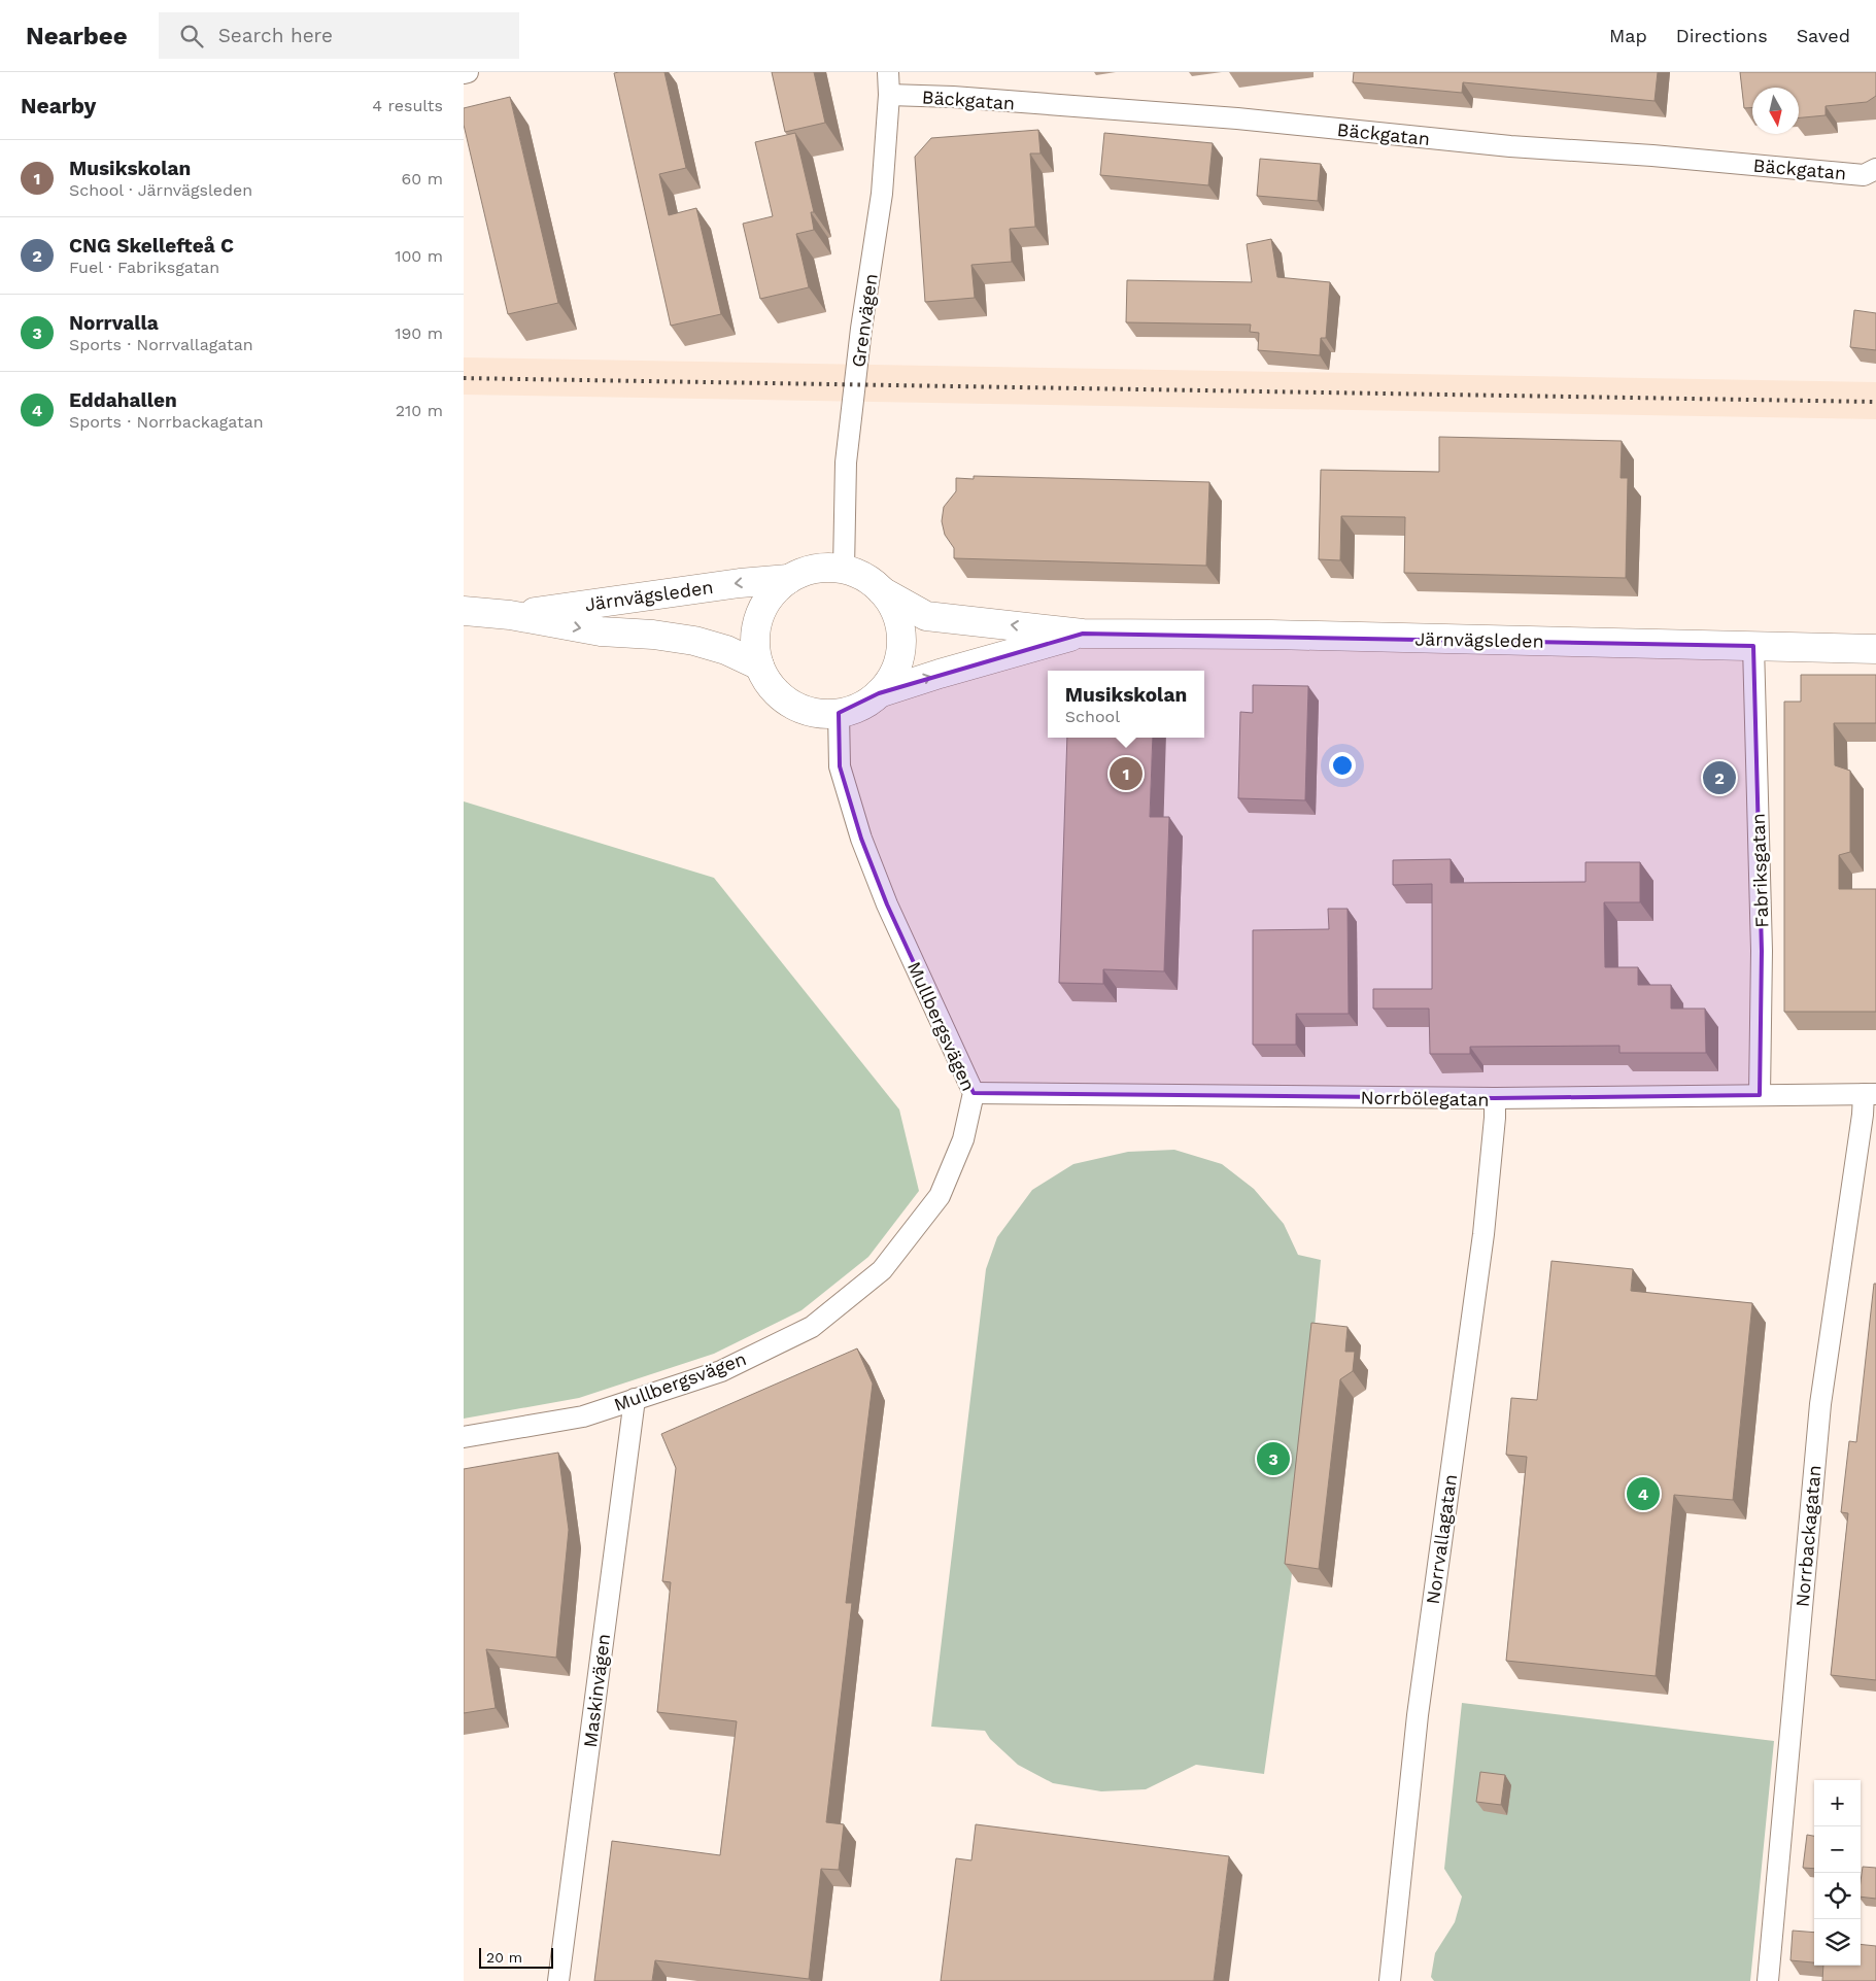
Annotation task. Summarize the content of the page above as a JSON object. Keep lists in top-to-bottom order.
{
  "streets": {
    "main road": ["Järnvägsleden"],
    "street": [
      "Bäckgatan",
      "Grenvägen",
      "Fabriksgatan",
      "Mullbergsvägen",
      "Norrbölegatan",
      "Norrbackagatan",
      "Norrvallagatan",
      "Maskinvägen"
    ]
  },
  "crossings": [
    ["Bäckgatan", "Grenvägen"],
    ["Grenvägen", "Järnvägsleden"],
    ["Grenvägen", "Mullbergsvägen"],
    ["Järnvägsleden", "Fabriksgatan"],
    ["Järnvägsleden", "Mullbergsvägen"],
    ["Fabriksgatan", "Norrbölegatan"],
    ["Mullbergsvägen", "Norrbölegatan"],
    ["Mullbergsvägen", "Maskinvägen"],
    ["Norrbölegatan", "Norrbackagatan"],
    ["Norrbölegatan", "Norrvallagatan"]
  ],
  "scale_bar": "20 m",
  "north": "bottom",
  "page": {
    "header": "Nearbee",
    "search": "Search here",
    "nav": ["Map", "Directions", "Saved"],
    "heading": ["Nearby", "4 results"],
    "list": [
      {
        "mark": "1",
        "name": "Musikskolan",
        "note": "School · Järnvägsleden",
        "value": "60 m"
      },
      {
        "mark": "2",
        "name": "CNG Skellefteå C",
        "note": "Fuel · Fabriksgatan",
        "value": "100 m"
      },
      {
        "mark": "3",
        "name": "Norrvalla",
        "note": "Sports · Norrvallagatan",
        "value": "190 m"
      },
      {
        "mark": "4",
        "name": "Eddahallen",
        "note": "Sports · Norrbackagatan",
        "value": "210 m"
      }
    ],
    "popup": ["Musikskolan", "School"],
    "pins": [
      "1",
      "2",
      "3",
      "4"
    ],
    "map_buttons": ["+", "−"],
    "scale": "20 m"
  }
}
